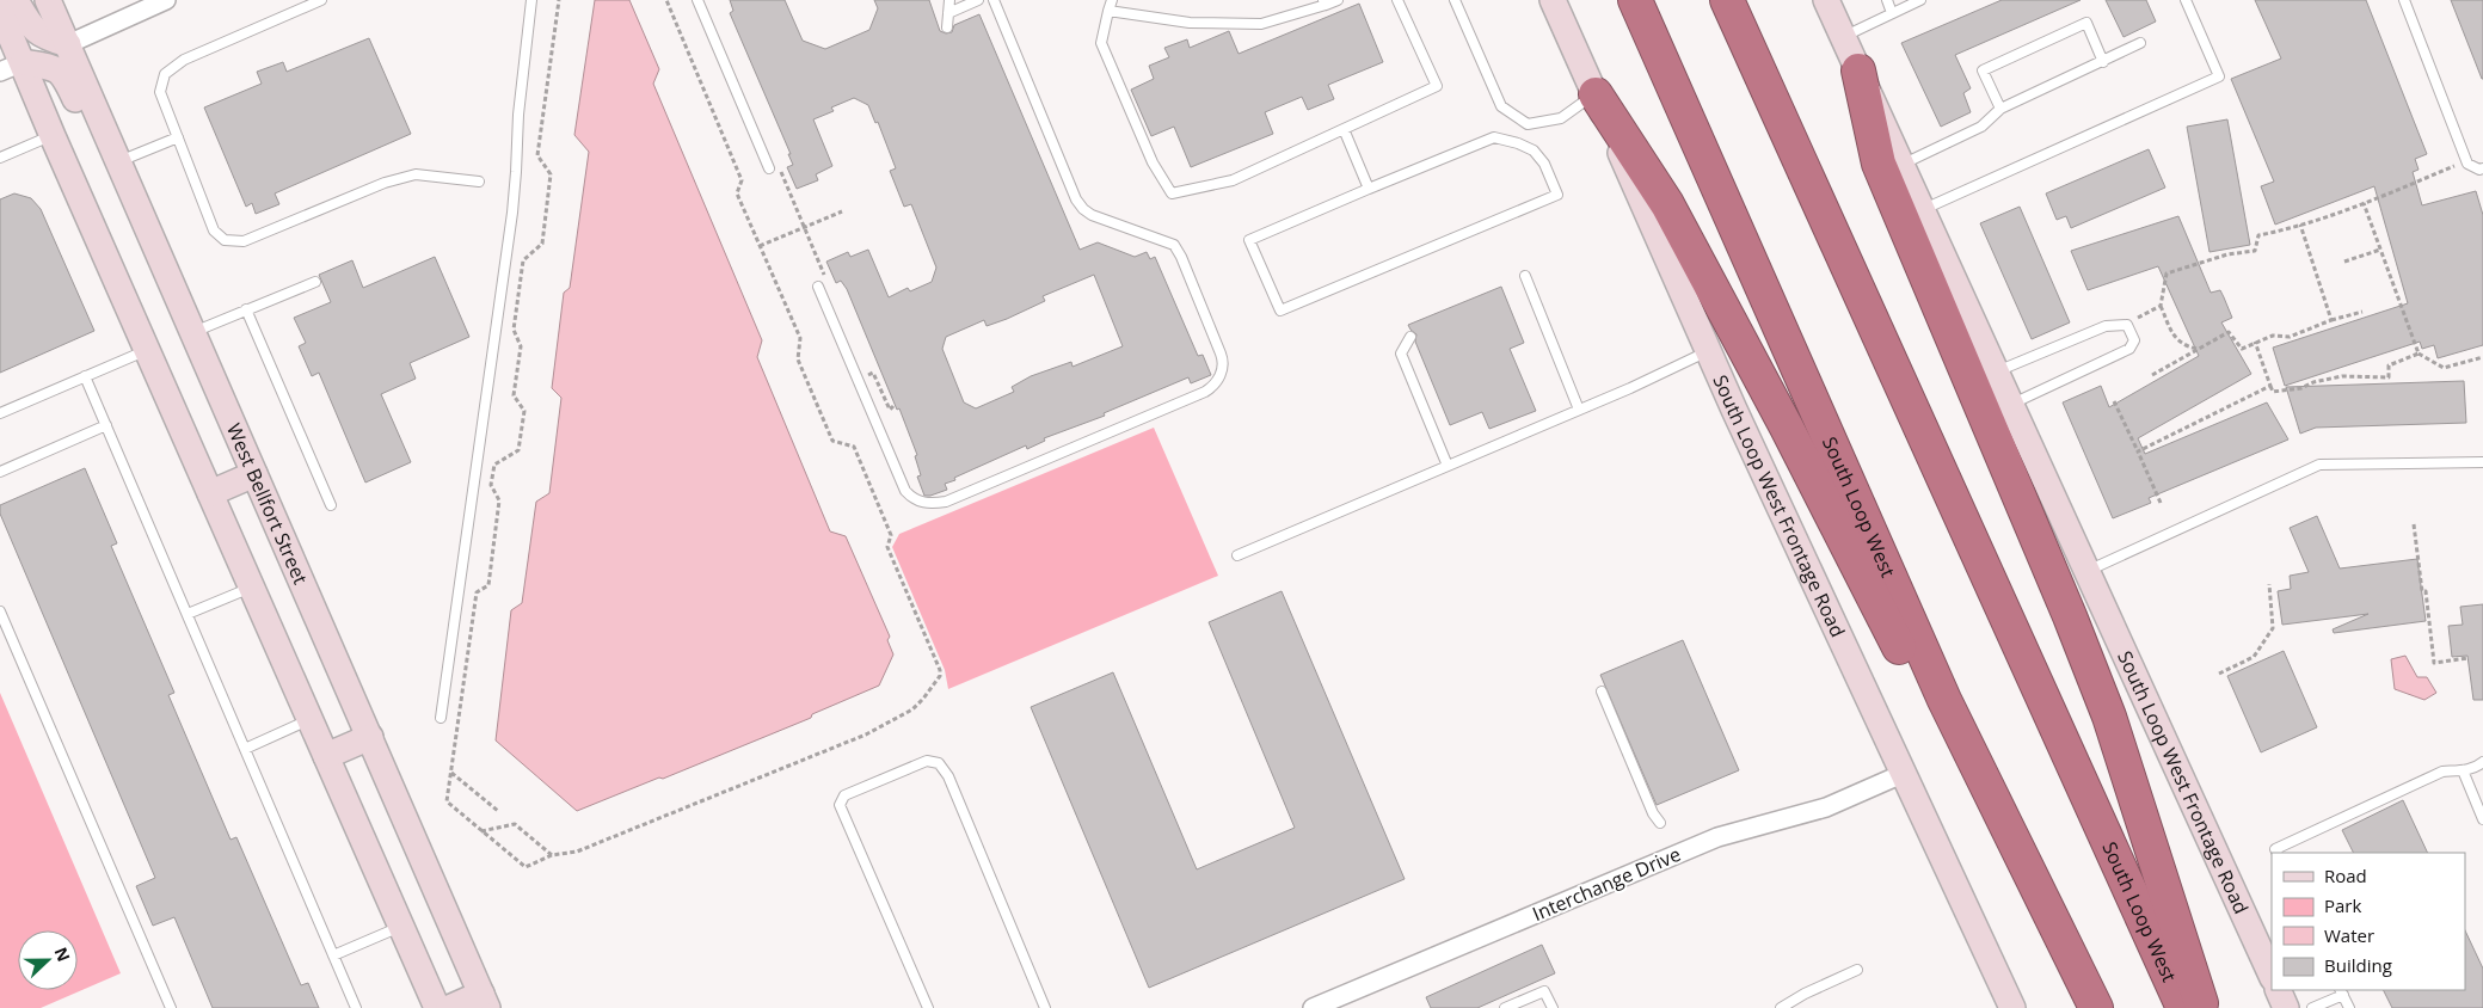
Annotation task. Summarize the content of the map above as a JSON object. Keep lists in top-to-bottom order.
{
  "streets": {
    "highway": ["South Loop West"],
    "main road": ["West Bellfort Street", "South Loop West Frontage Road"],
    "street": ["Interchange Drive"]
  },
  "crossings": [
    ["South Loop West Frontage Road", "Interchange Drive"]
  ],
  "legend": [
    "Road",
    "Park",
    "Water",
    "Building"
  ],
  "north": "right"
}
